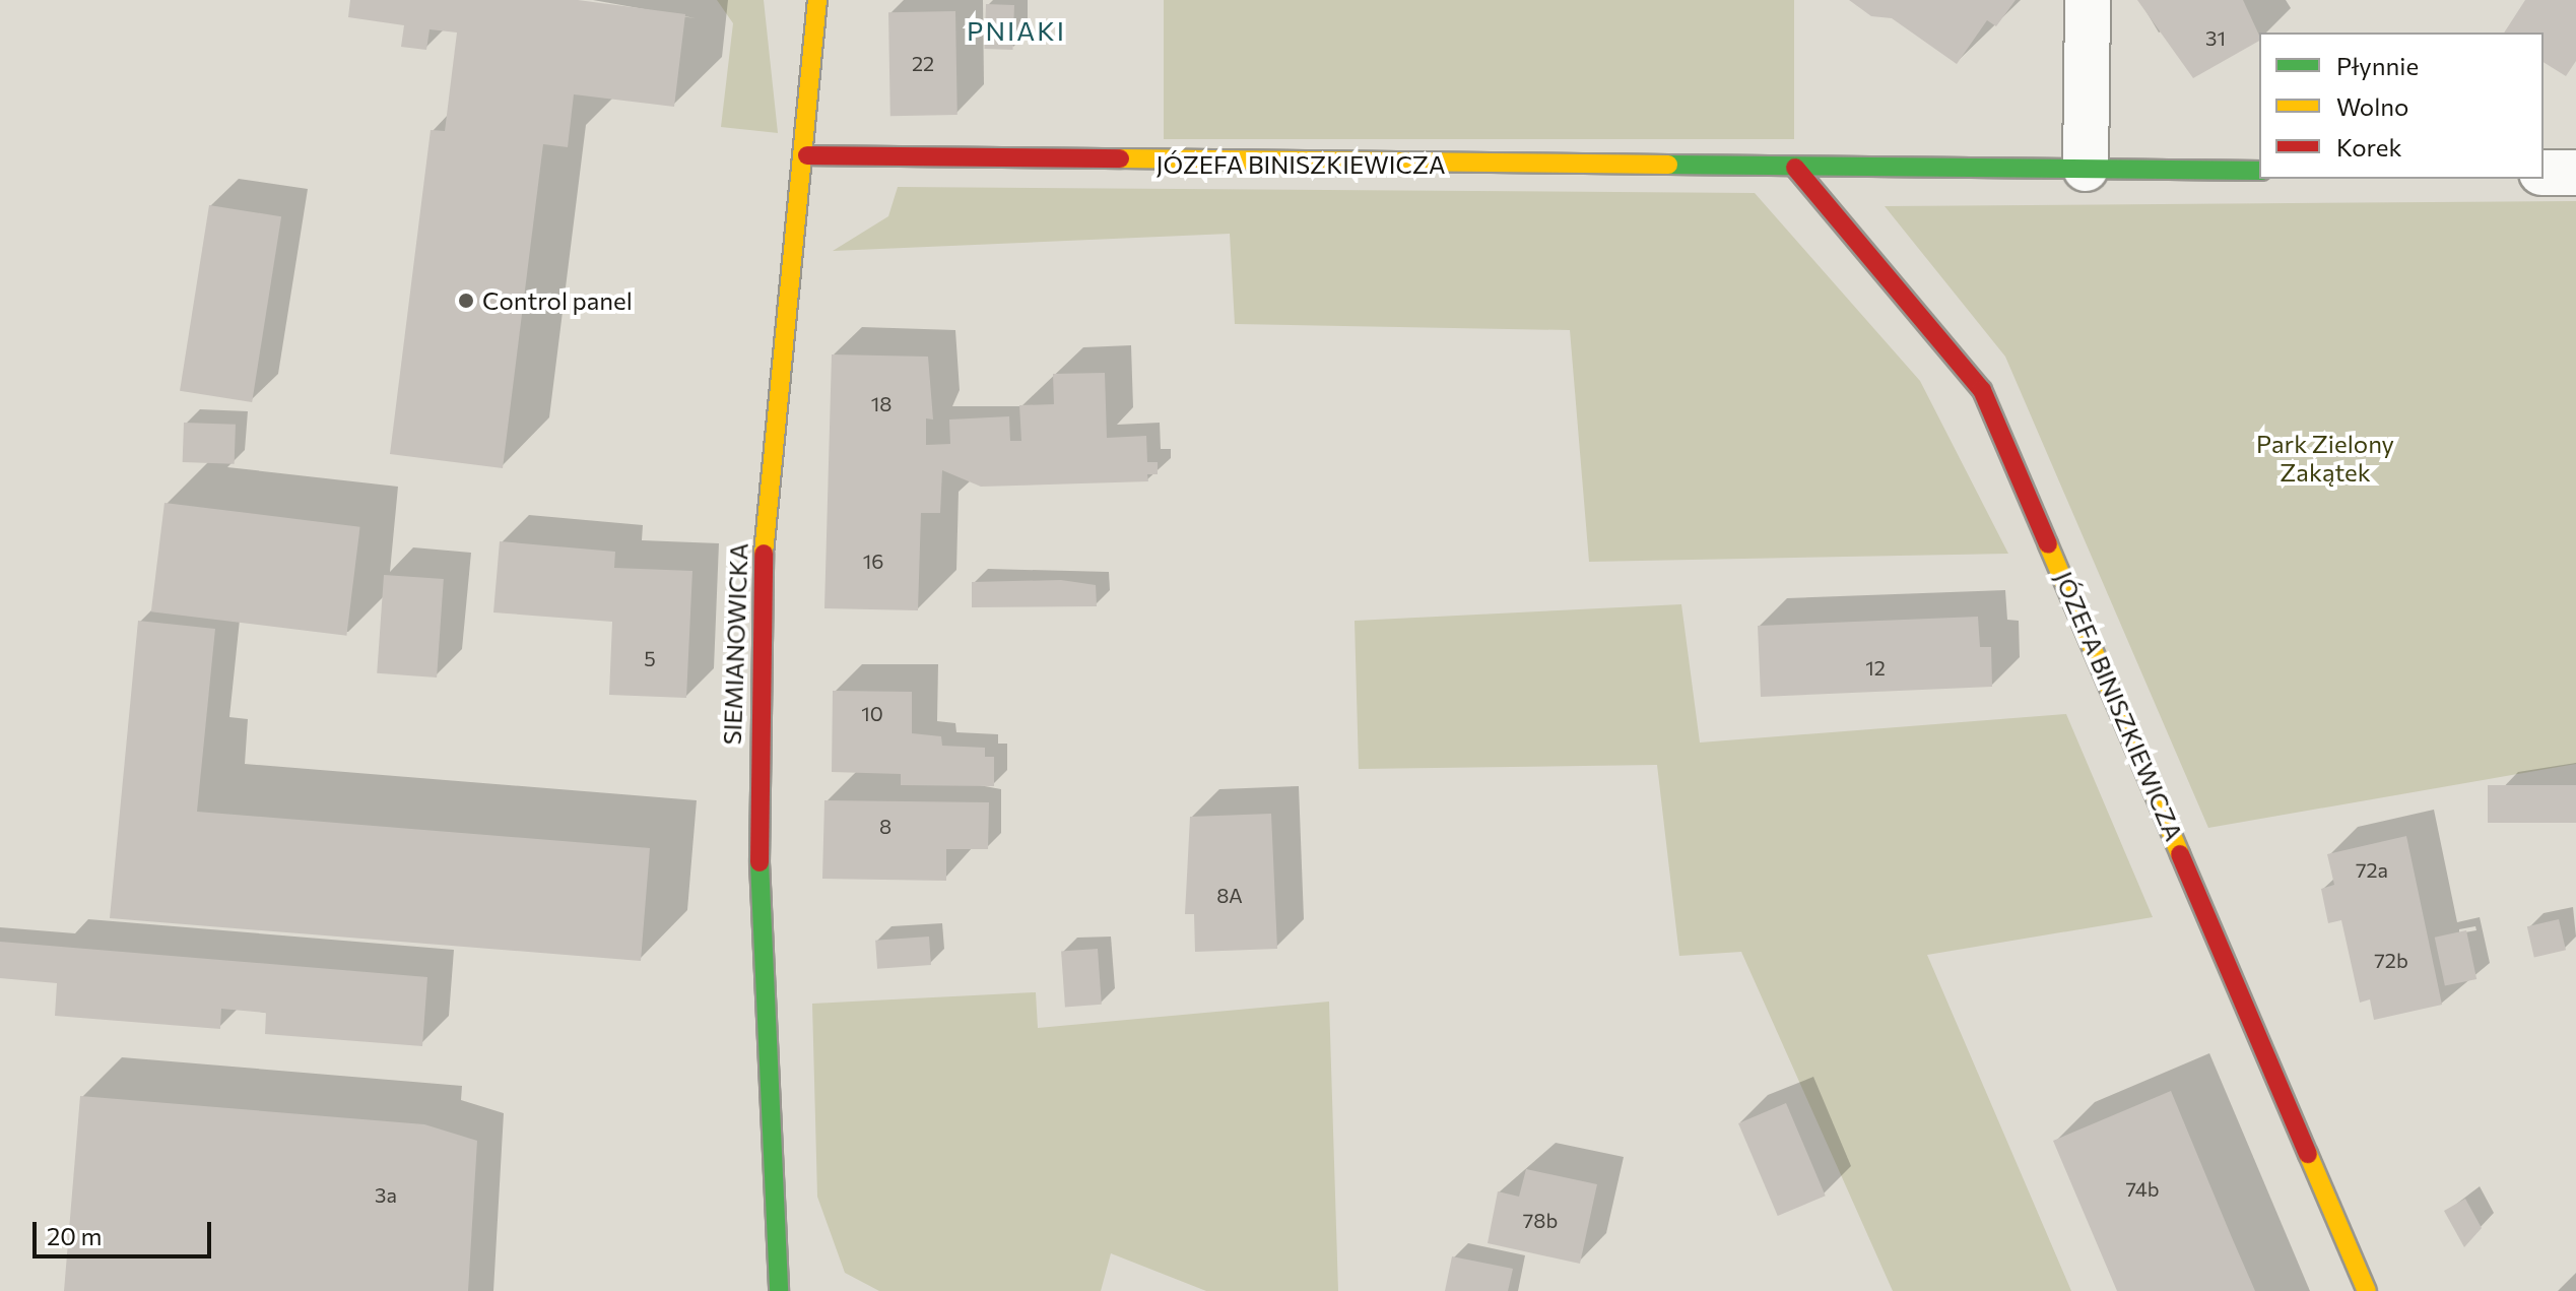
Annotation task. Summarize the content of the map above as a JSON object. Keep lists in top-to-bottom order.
{
  "streets": {
    "street": ["JÓZEFA BINISZKIEWICZA", "SIEMIANOWICKA"]
  },
  "crossings": [
    ["JÓZEFA BINISZKIEWICZA", "SIEMIANOWICKA"]
  ],
  "districts": ["PNIAKI"],
  "parks": ["Park Zielony Zakątek"],
  "places": ["Control panel"],
  "house_numbers": [
    "31",
    "22",
    "18",
    "16",
    "5",
    "12",
    "10",
    "8",
    "72a",
    "8A",
    "72b",
    "74b",
    "3a",
    "78b"
  ],
  "legend": ["Płynnie", "Wolno", "Korek"],
  "scale_bar": "20 m"
}
